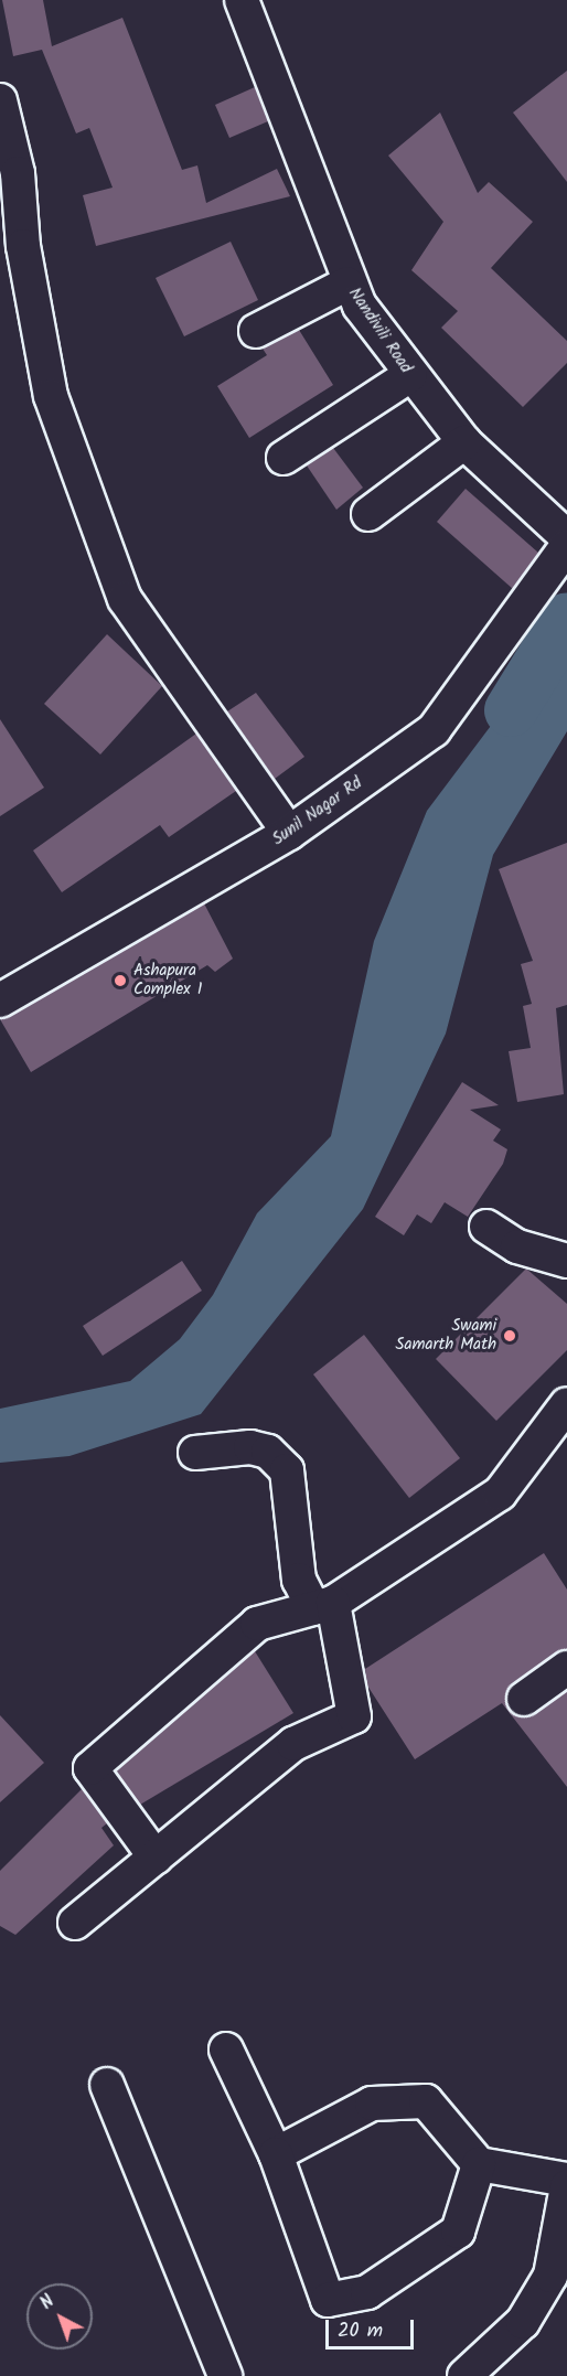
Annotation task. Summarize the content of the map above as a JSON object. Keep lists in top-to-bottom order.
{
  "streets": {
    "street": ["Nandivili Road", "Sunil Nagar Rd"]
  },
  "places": ["Ashapura Complex 1", "Swami Samarth Math"],
  "scale_bar": "20 m",
  "north": "top left"
}
